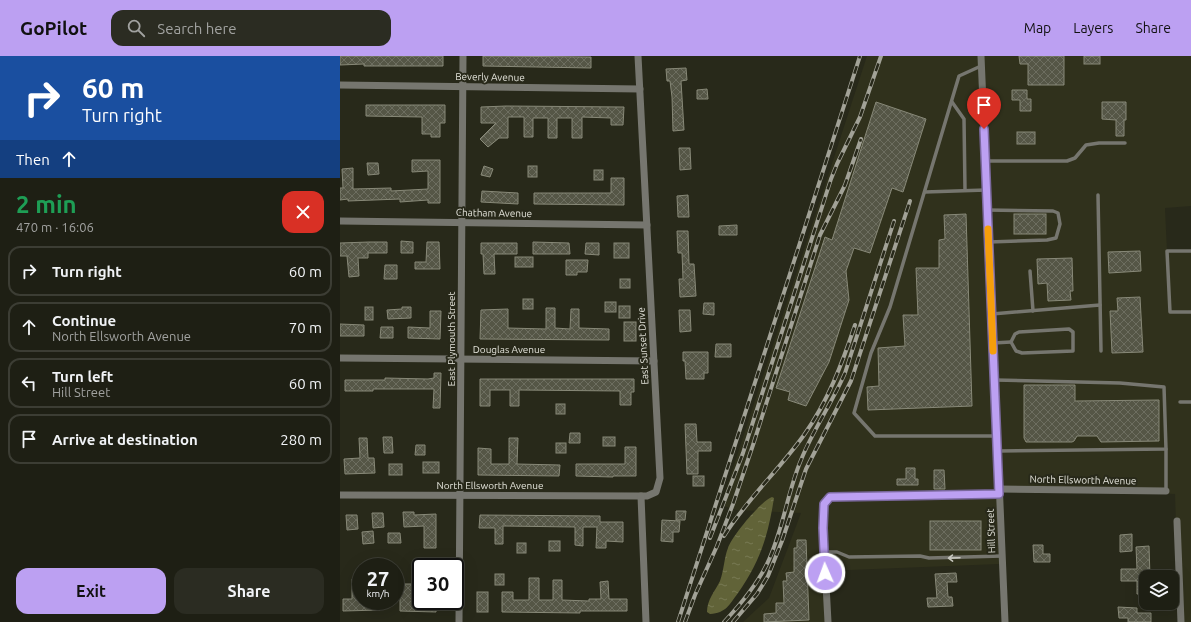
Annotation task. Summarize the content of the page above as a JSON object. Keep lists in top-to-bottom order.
{
  "streets": {
    "street": [
      "Beverly Avenue",
      "Chatham Avenue",
      "East Plymouth Street",
      "East Sunset Drive",
      "Douglas Avenue",
      "North Ellsworth Avenue",
      "Hill Street"
    ]
  },
  "crossings": [
    ["Beverly Avenue", "East Plymouth Street"],
    ["Beverly Avenue", "East Sunset Drive"],
    ["Chatham Avenue", "East Plymouth Street"],
    ["Chatham Avenue", "East Sunset Drive"],
    ["East Plymouth Street", "Douglas Avenue"],
    ["East Plymouth Street", "North Ellsworth Avenue"],
    ["East Sunset Drive", "Douglas Avenue"],
    ["East Sunset Drive", "North Ellsworth Avenue"],
    ["North Ellsworth Avenue", "Hill Street"]
  ],
  "page": {
    "header": "GoPilot",
    "search": "Search here",
    "nav": ["Map", "Layers", "Share"],
    "turn": ["60 m", "Turn right"],
    "then": "Then",
    "heading": ["2 min", "470 m · 16:06"],
    "list": [
      {
        "name": "Turn right",
        "value": "60 m"
      },
      {
        "name": "Continue",
        "note": "North Ellsworth Avenue",
        "value": "70 m"
      },
      {
        "name": "Turn left",
        "note": "Hill Street",
        "value": "60 m"
      },
      {
        "name": "Arrive at destination",
        "value": "280 m"
      }
    ],
    "speed": "27 km/h",
    "limit": "30",
    "buttons": ["Exit", "Share"]
  }
}
